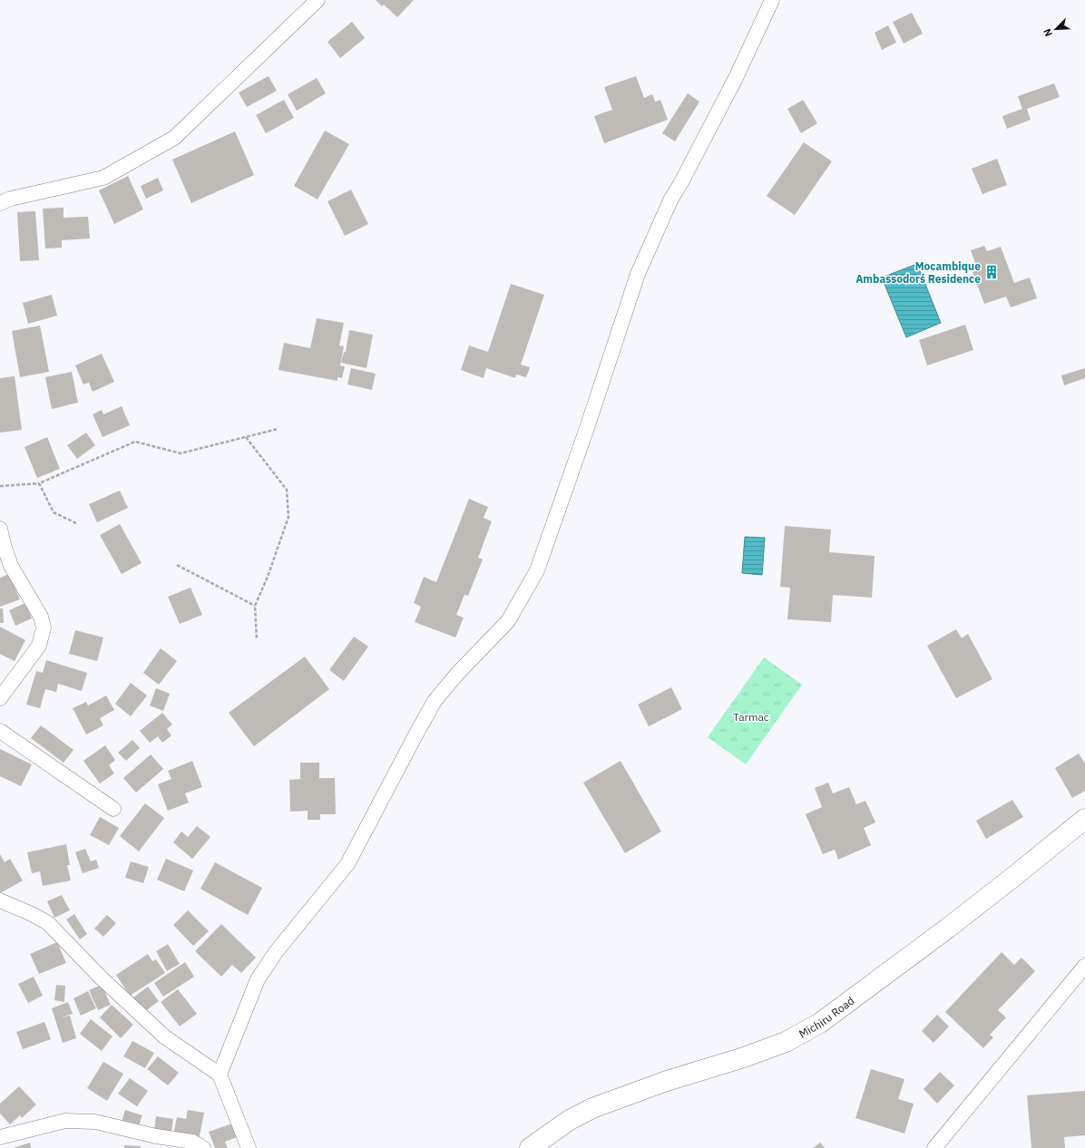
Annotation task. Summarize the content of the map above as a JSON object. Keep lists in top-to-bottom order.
{
  "streets": {
    "street": ["Michiru Road"]
  },
  "parks": ["Tarmac"],
  "places": {
    "building": ["Mocambique Ambassodorś Residence"]
  },
  "north": "bottom left"
}
